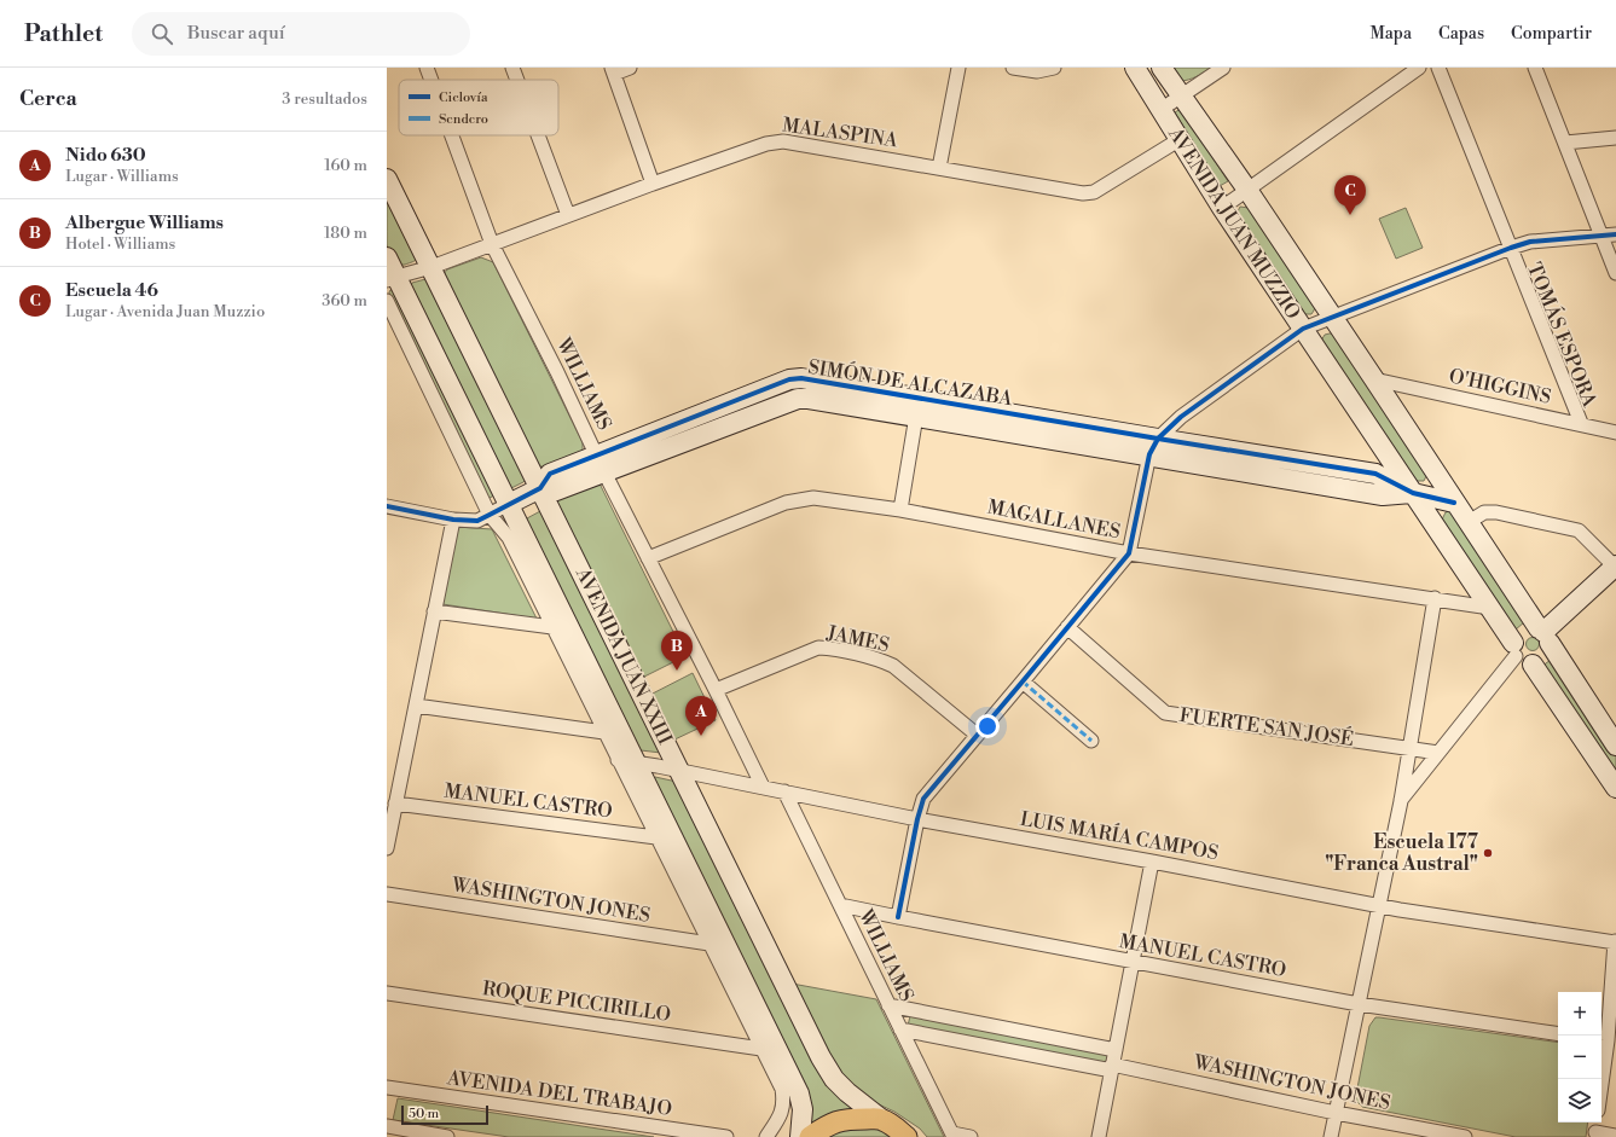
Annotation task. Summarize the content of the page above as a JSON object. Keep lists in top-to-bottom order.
{
  "streets": {
    "street": [
      "MALASPINA",
      "AVENIDA JUAN MUZZIO",
      "TOMÁS ESPORA",
      "SIMÓN DE ALCAZABA",
      "WILLIAMS",
      "O'HIGGINS",
      "MAGALLANES",
      "JAMES",
      "AVENIDA JUAN XXIII",
      "FUERTE SAN JOSÉ",
      "MANUEL CASTRO",
      "LUIS MARÍA CAMPOS",
      "WASHINGTON JONES",
      "ROQUE PICCIRILLO",
      "AVENIDA DEL TRABAJO"
    ]
  },
  "crossings": [
    ["MALASPINA", "AVENIDA JUAN MUZZIO"],
    ["MALASPINA", "WILLIAMS"],
    ["MALASPINA", "AVENIDA JUAN XXIII"],
    ["AVENIDA JUAN MUZZIO", "SIMÓN DE ALCAZABA"],
    ["AVENIDA JUAN MUZZIO", "O'HIGGINS"],
    ["AVENIDA JUAN MUZZIO", "MAGALLANES"],
    ["TOMÁS ESPORA", "O'HIGGINS"],
    ["SIMÓN DE ALCAZABA", "WILLIAMS"],
    ["SIMÓN DE ALCAZABA", "AVENIDA JUAN XXIII"],
    ["WILLIAMS", "MAGALLANES"],
    ["WILLIAMS", "JAMES"],
    ["WILLIAMS", "MANUEL CASTRO"],
    ["WILLIAMS", "LUIS MARÍA CAMPOS"],
    ["WILLIAMS", "WASHINGTON JONES"],
    ["AVENIDA JUAN XXIII", "MANUEL CASTRO"],
    ["AVENIDA JUAN XXIII", "LUIS MARÍA CAMPOS"],
    ["AVENIDA JUAN XXIII", "WASHINGTON JONES"],
    ["AVENIDA JUAN XXIII", "ROQUE PICCIRILLO"]
  ],
  "places": ["Escuela 177 \"Franca Austral\""],
  "legend": ["Ciclovía", "Sendero"],
  "scale_bar": "50 m",
  "page": {
    "header": "Pathlet",
    "search": "Buscar aquí",
    "nav": ["Mapa", "Capas", "Compartir"],
    "heading": ["Cerca", "3 resultados"],
    "list": [
      {
        "mark": "A",
        "name": "Nido 630",
        "note": "Lugar · Williams",
        "value": "160 m"
      },
      {
        "mark": "B",
        "name": "Albergue Williams",
        "note": "Hotel · Williams",
        "value": "180 m"
      },
      {
        "mark": "C",
        "name": "Escuela 46",
        "note": "Lugar · Avenida Juan Muzzio",
        "value": "360 m"
      }
    ],
    "pins": ["C", "B", "A"],
    "map_buttons": ["+", "−"],
    "scale": "50 m"
  }
}
